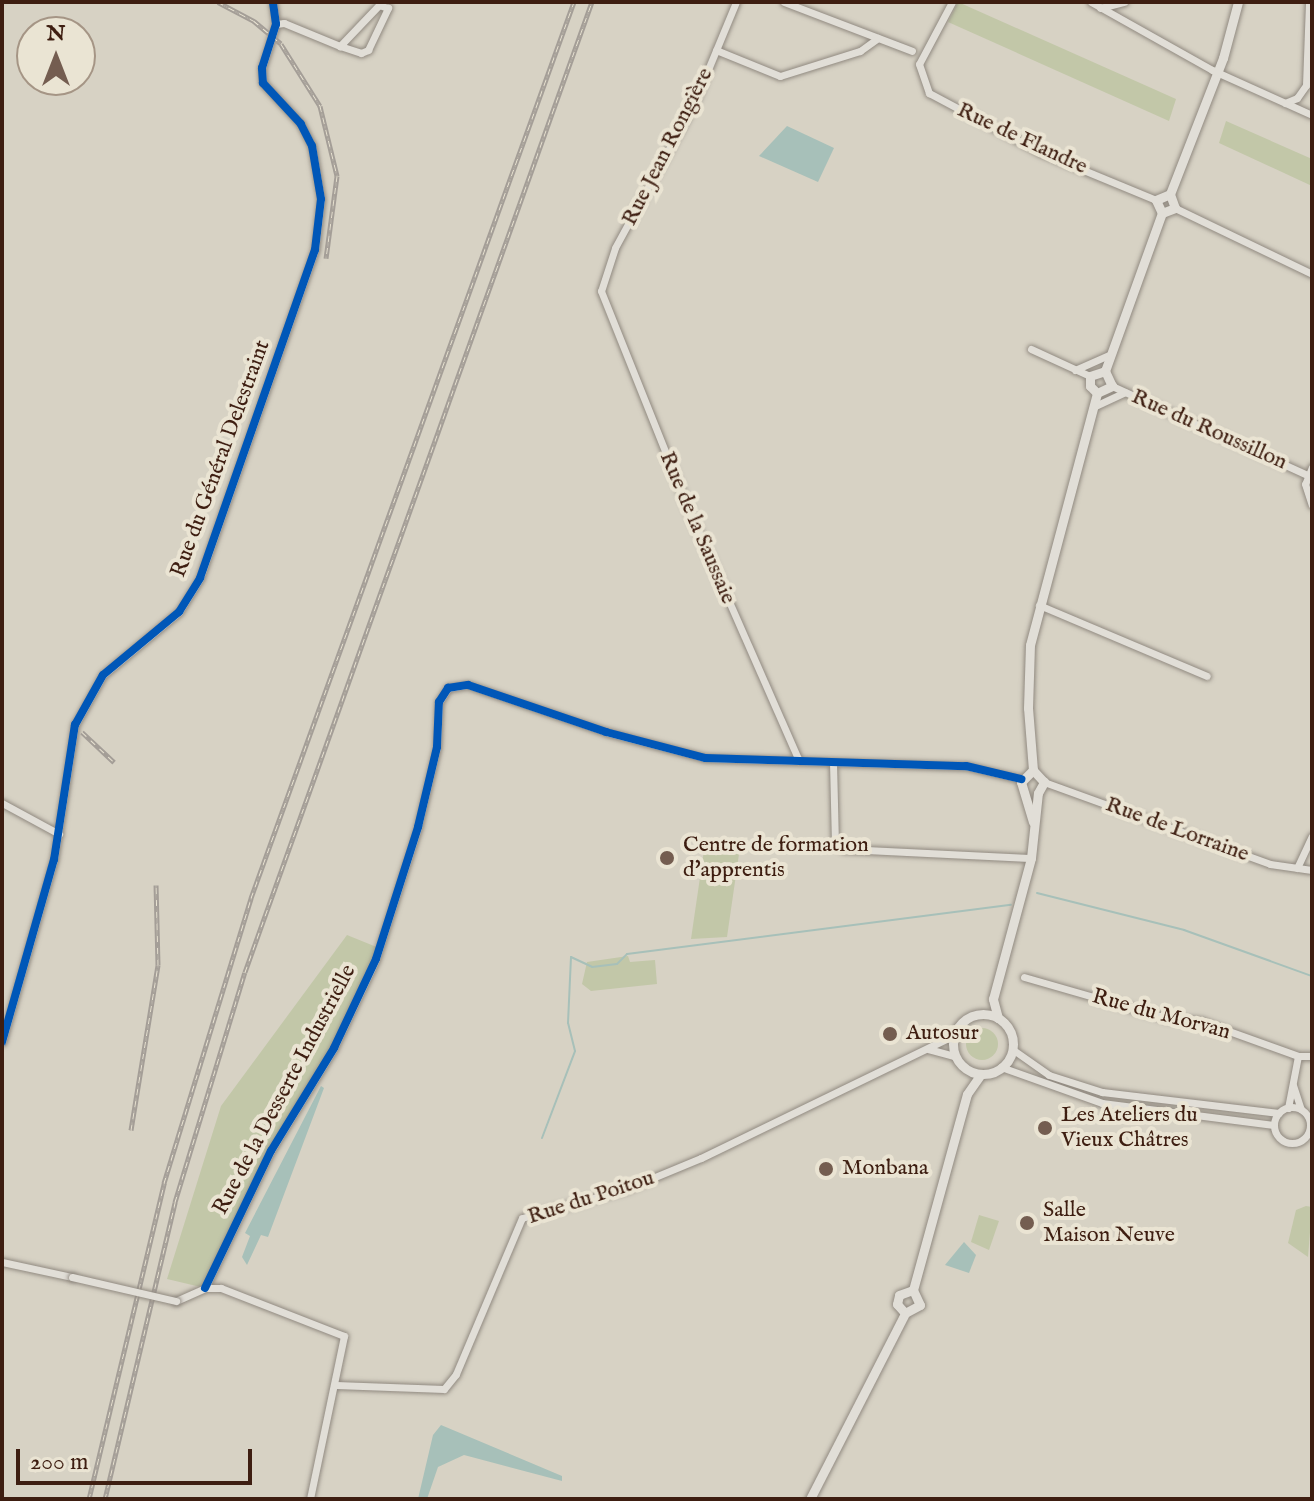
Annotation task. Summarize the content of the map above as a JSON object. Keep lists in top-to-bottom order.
{
  "streets": {
    "street": [
      "Rue de Flandre",
      "Rue Jean Rongière",
      "Rue du Roussillon",
      "Rue du Général Delestraint",
      "Rue de la Saussaie",
      "Rue de Lorraine",
      "Rue du Morvan",
      "Rue de la Desserte Industrielle",
      "Rue du Poitou"
    ]
  },
  "crossings": [
    ["Rue Jean Rongière", "Rue de la Saussaie"],
    ["Rue de la Saussaie", "Rue de la Desserte Industrielle"]
  ],
  "places": [
    "Centre de formation d'apprentis",
    "Autosur",
    "Les Ateliers du Vieux Châtres",
    "Monbana",
    "Salle Maison Neuve"
  ],
  "scale_bar": "200 m",
  "north": "top"
}
